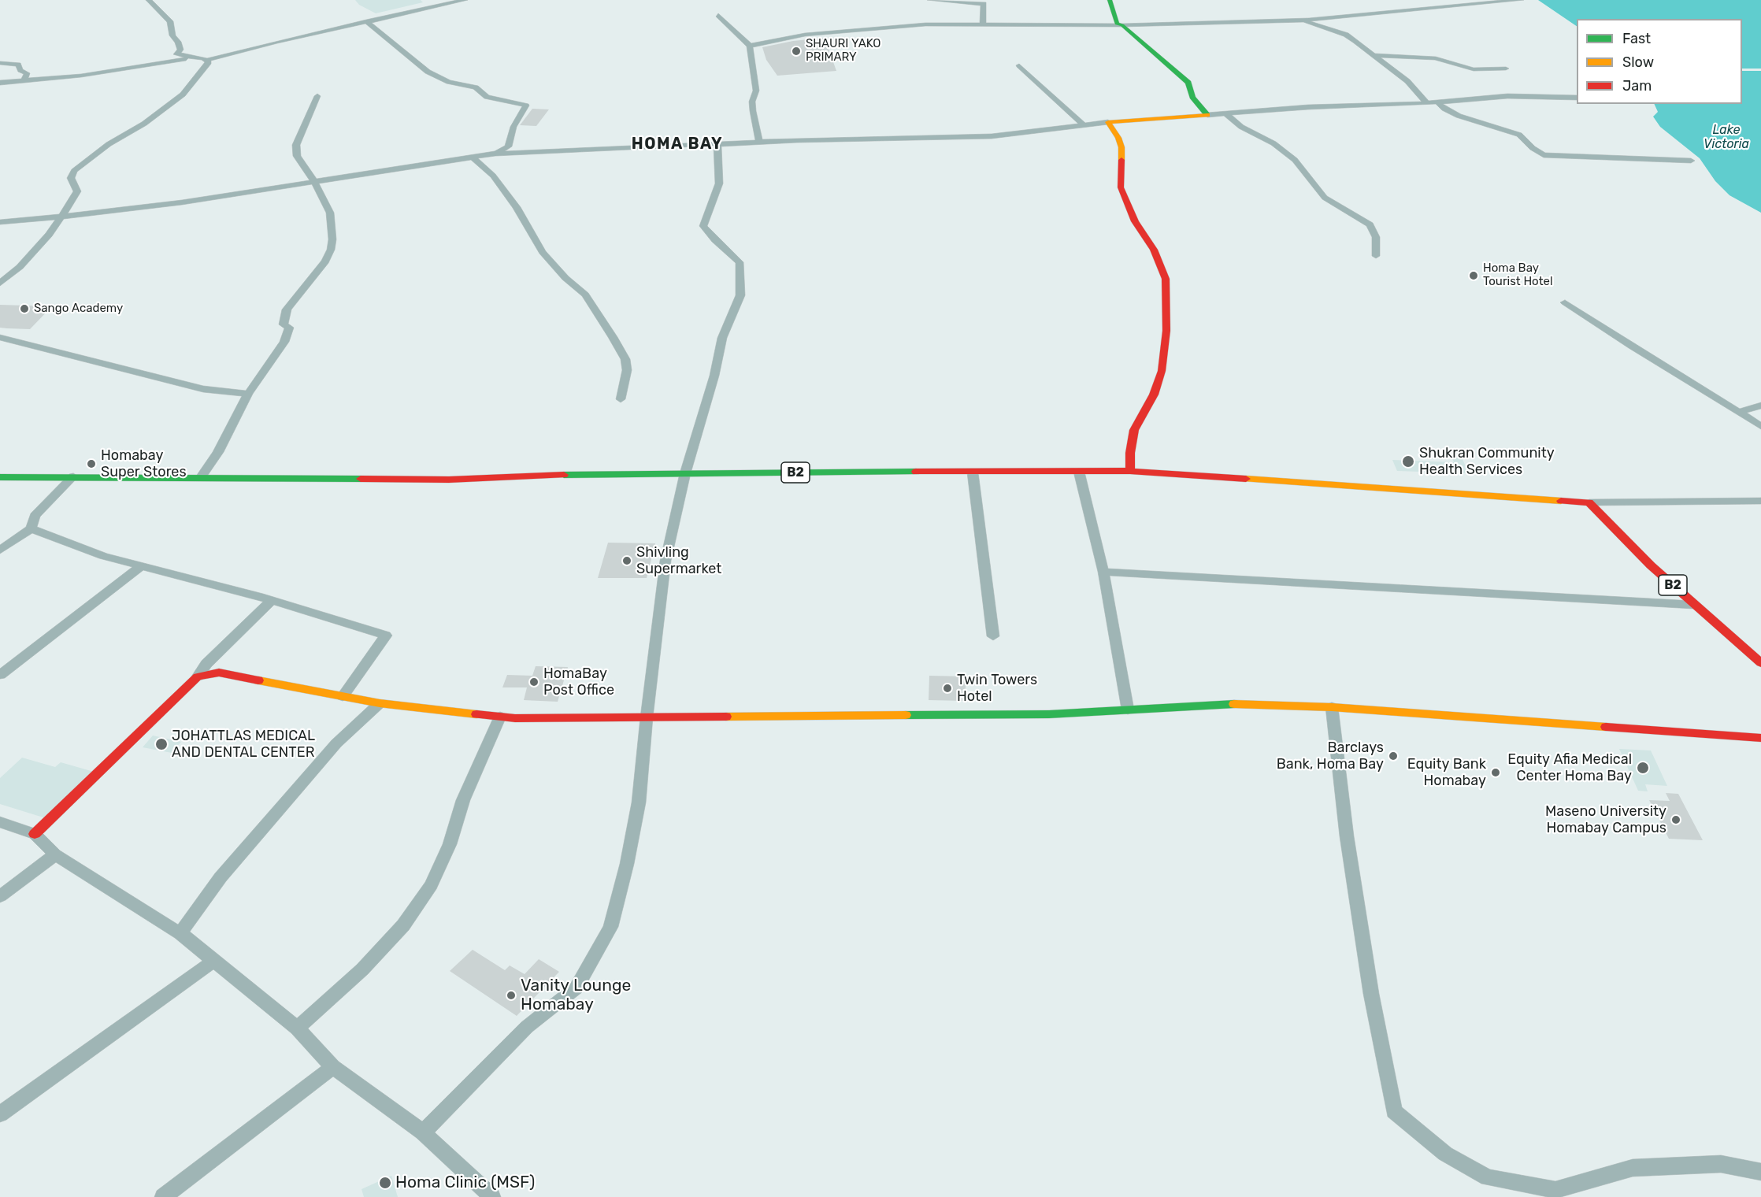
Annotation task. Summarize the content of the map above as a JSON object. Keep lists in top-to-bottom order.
{
  "streets": {
    "main road": ["B2"]
  },
  "districts": ["HOMA BAY"],
  "water": ["Lake Victoria"],
  "places": [
    "SHAURI YAKO PRIMARY",
    "Homa Bay Tourist Hotel",
    "Sango Academy",
    "Shukran Community Health Services",
    "Homabay Super Stores",
    "Shivling Supermarket",
    "HomaBay Post Office",
    "Twin Towers Hotel",
    "JOHATTLAS MEDICAL AND DENTAL CENTER",
    "Barclays Bank, Homa Bay",
    "Equity Afia Medical Center Homa Bay",
    "Equity Bank Homabay",
    "Maseno University Homabay Campus",
    "Vanity Lounge Homabay",
    "Homa Clinic (MSF)"
  ],
  "legend": ["Fast", "Slow", "Jam"]
}
